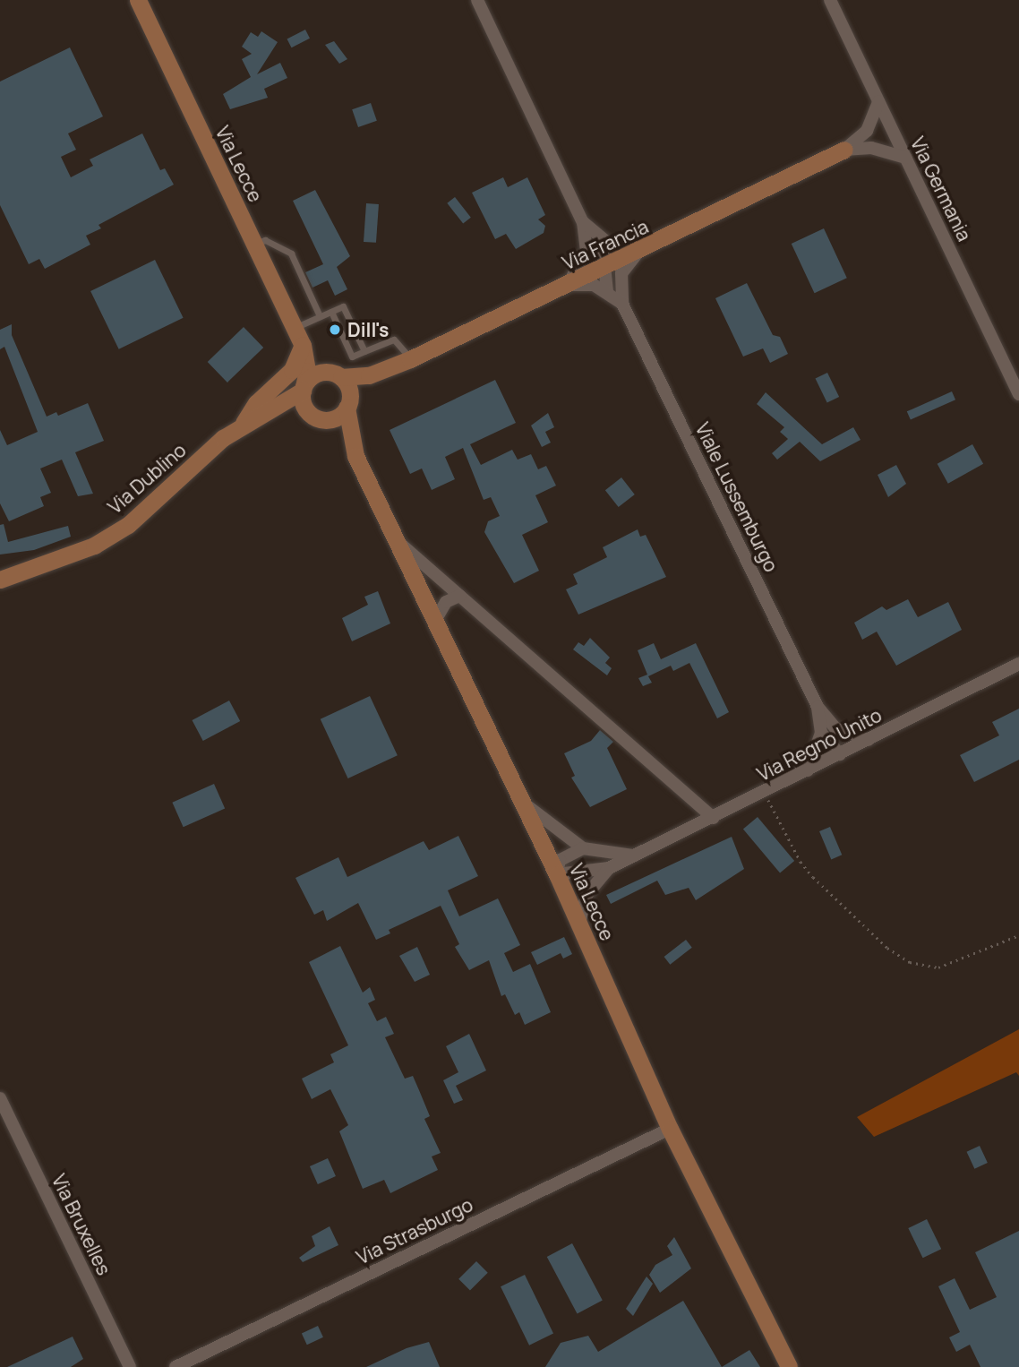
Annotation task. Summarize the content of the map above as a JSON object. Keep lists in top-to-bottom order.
{
  "streets": {
    "main road": ["Via Lecce", "Via Francia", "Via Dublino"],
    "street": [
      "Via Germania",
      "Viale Lussemburgo",
      "Via Regno Unito",
      "Via Bruxelles",
      "Via Strasburgo"
    ]
  },
  "crossings": [
    ["Via Lecce", "Via Dublino"],
    ["Via Lecce", "Via Strasburgo"]
  ],
  "places": ["Dill's"]
}
